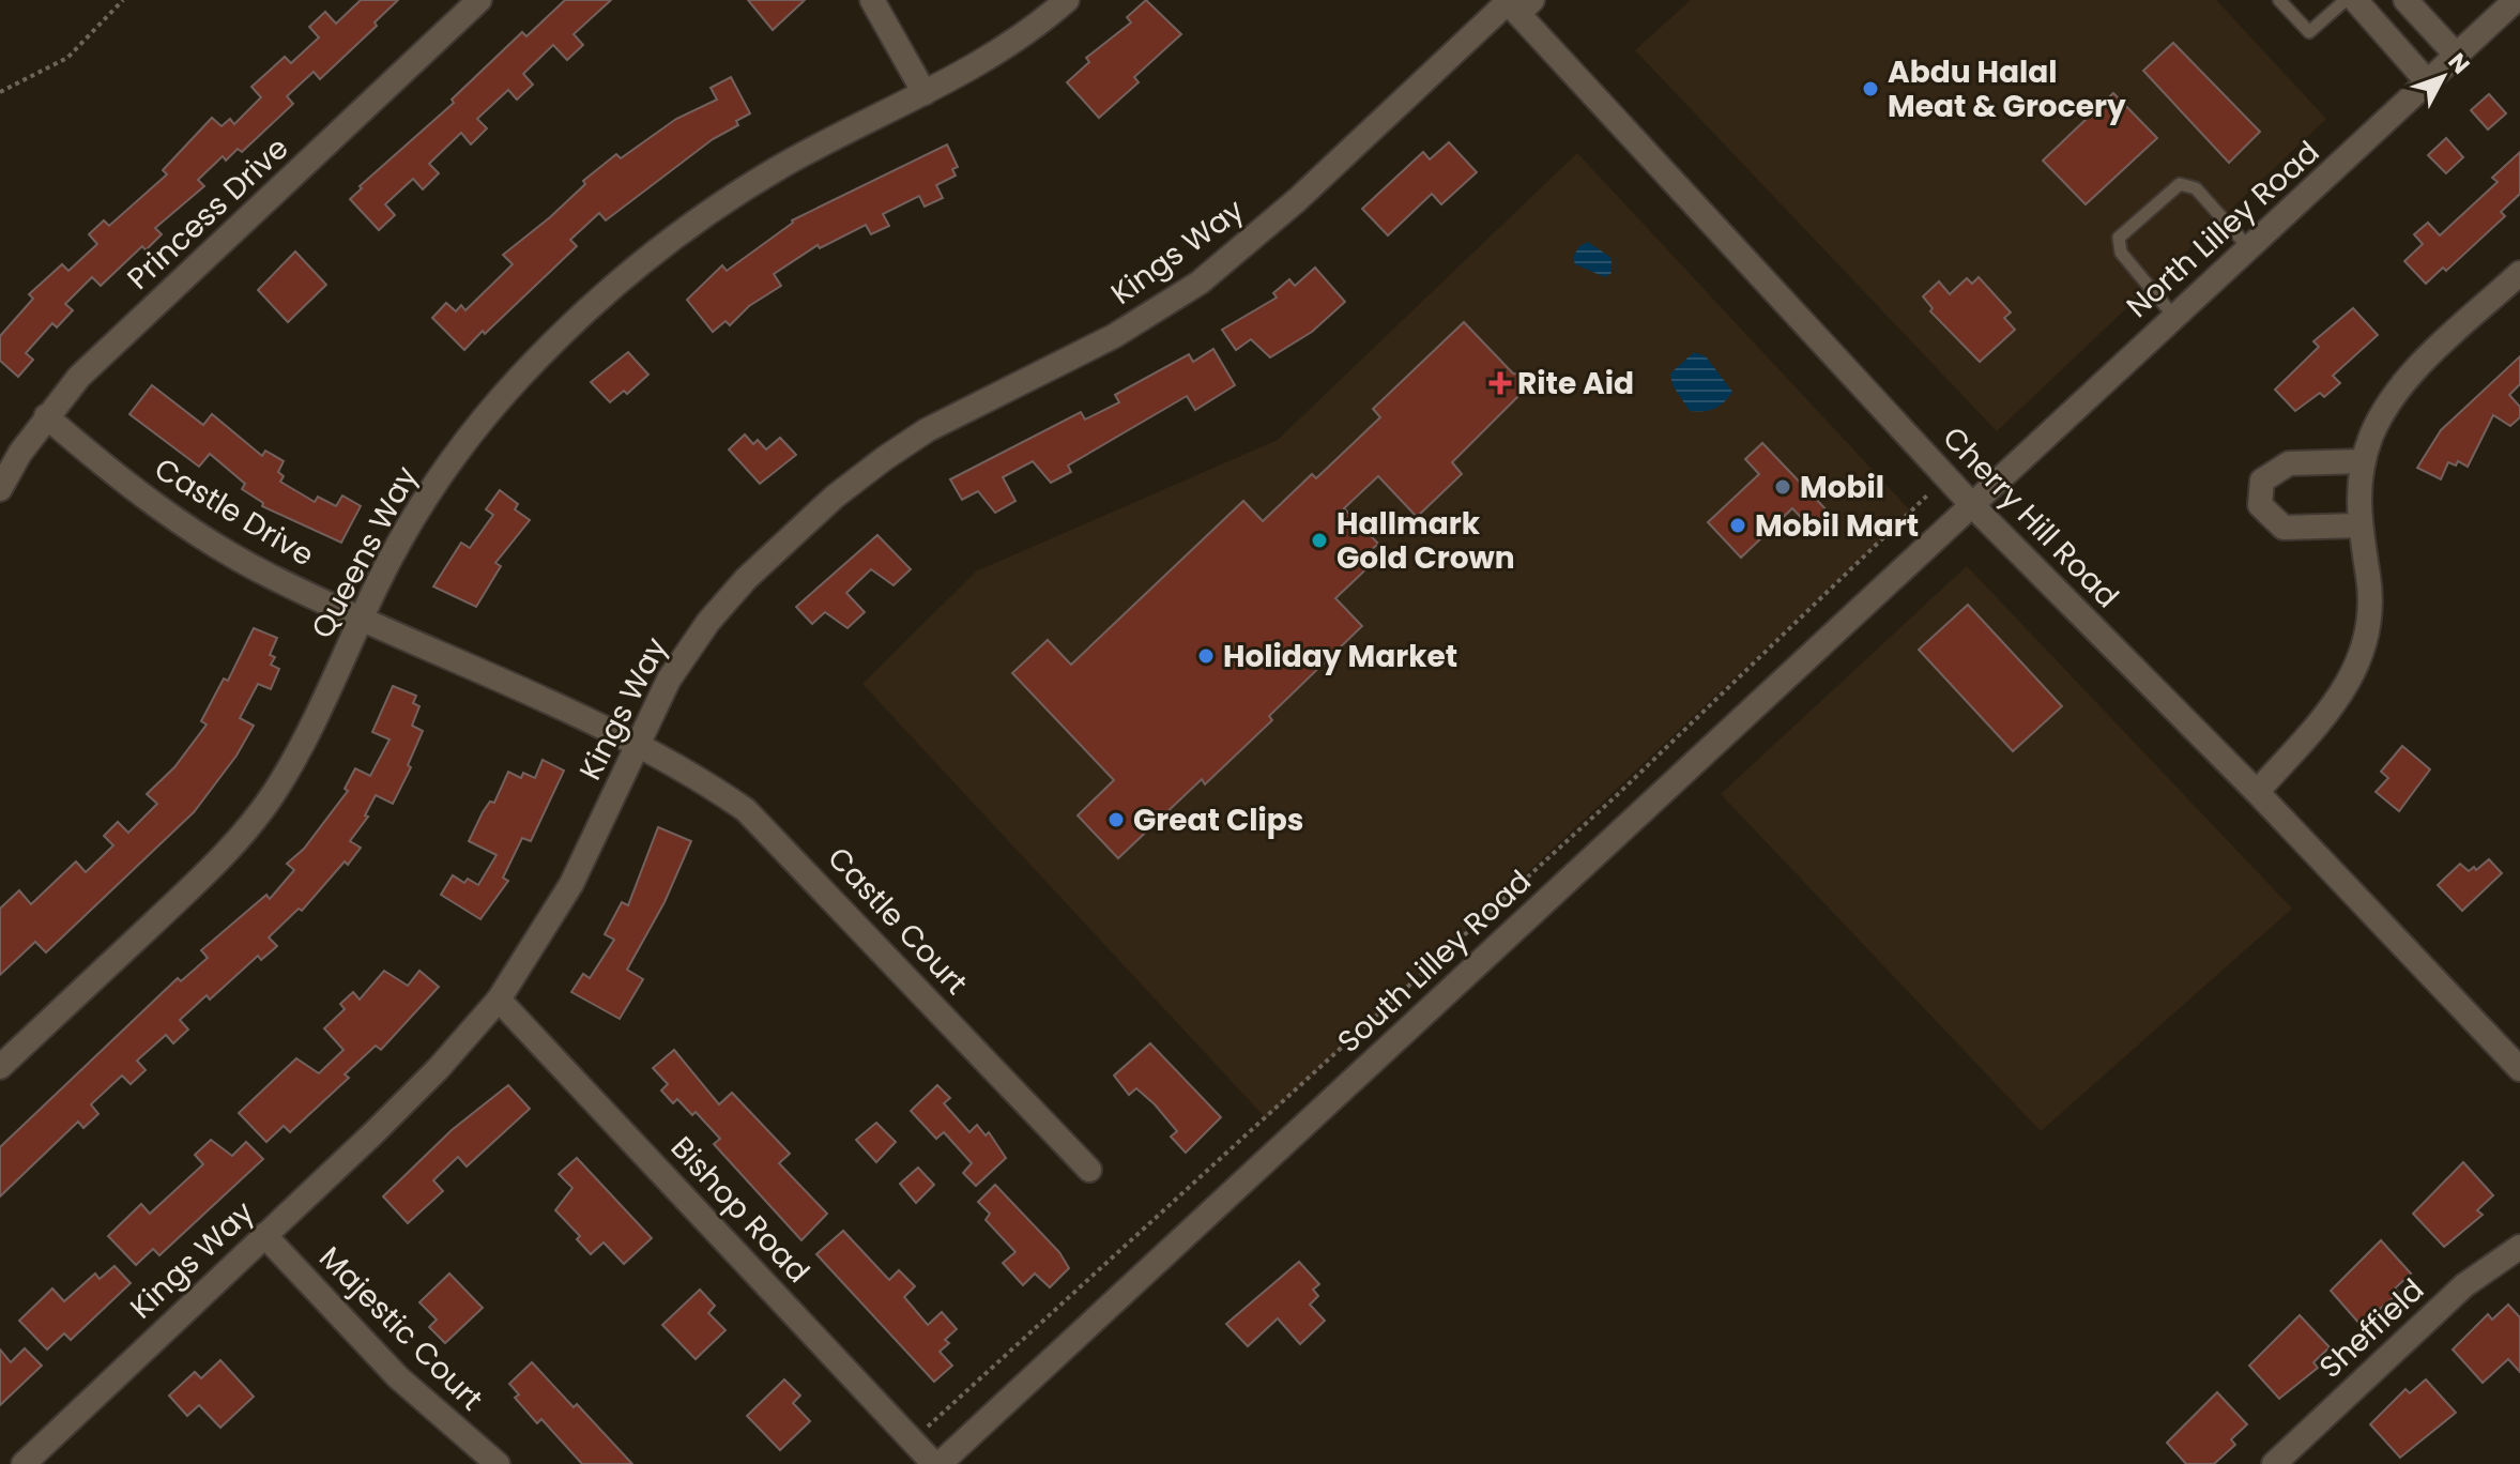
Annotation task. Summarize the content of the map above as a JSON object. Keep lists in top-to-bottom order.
{
  "streets": {
    "street": [
      "Princess Drive",
      "North Lilley Road",
      "Kings Way",
      "Castle Drive",
      "Cherry Hill Road",
      "Queens Way",
      "Castle Court",
      "South Lilley Road",
      "Bishop Road",
      "Majestic Court",
      "Sheffield"
    ]
  },
  "crossings": [
    ["Princess Drive", "Castle Drive"],
    ["North Lilley Road", "Cherry Hill Road"],
    ["North Lilley Road", "South Lilley Road"],
    ["Kings Way", "Castle Drive"],
    ["Kings Way", "Cherry Hill Road"],
    ["Kings Way", "Castle Court"],
    ["Kings Way", "Bishop Road"],
    ["Kings Way", "Majestic Court"],
    ["Castle Drive", "Queens Way"],
    ["Castle Drive", "Castle Court"],
    ["Cherry Hill Road", "South Lilley Road"],
    ["South Lilley Road", "Bishop Road"]
  ],
  "places": {
    "other": [
      "Abdu Halal Meat & Grocery",
      "Mobil",
      "Mobil Mart",
      "Hallmark Gold Crown",
      "Holiday Market",
      "Great Clips"
    ],
    "health": ["Rite Aid"]
  },
  "north": "top right"
}
